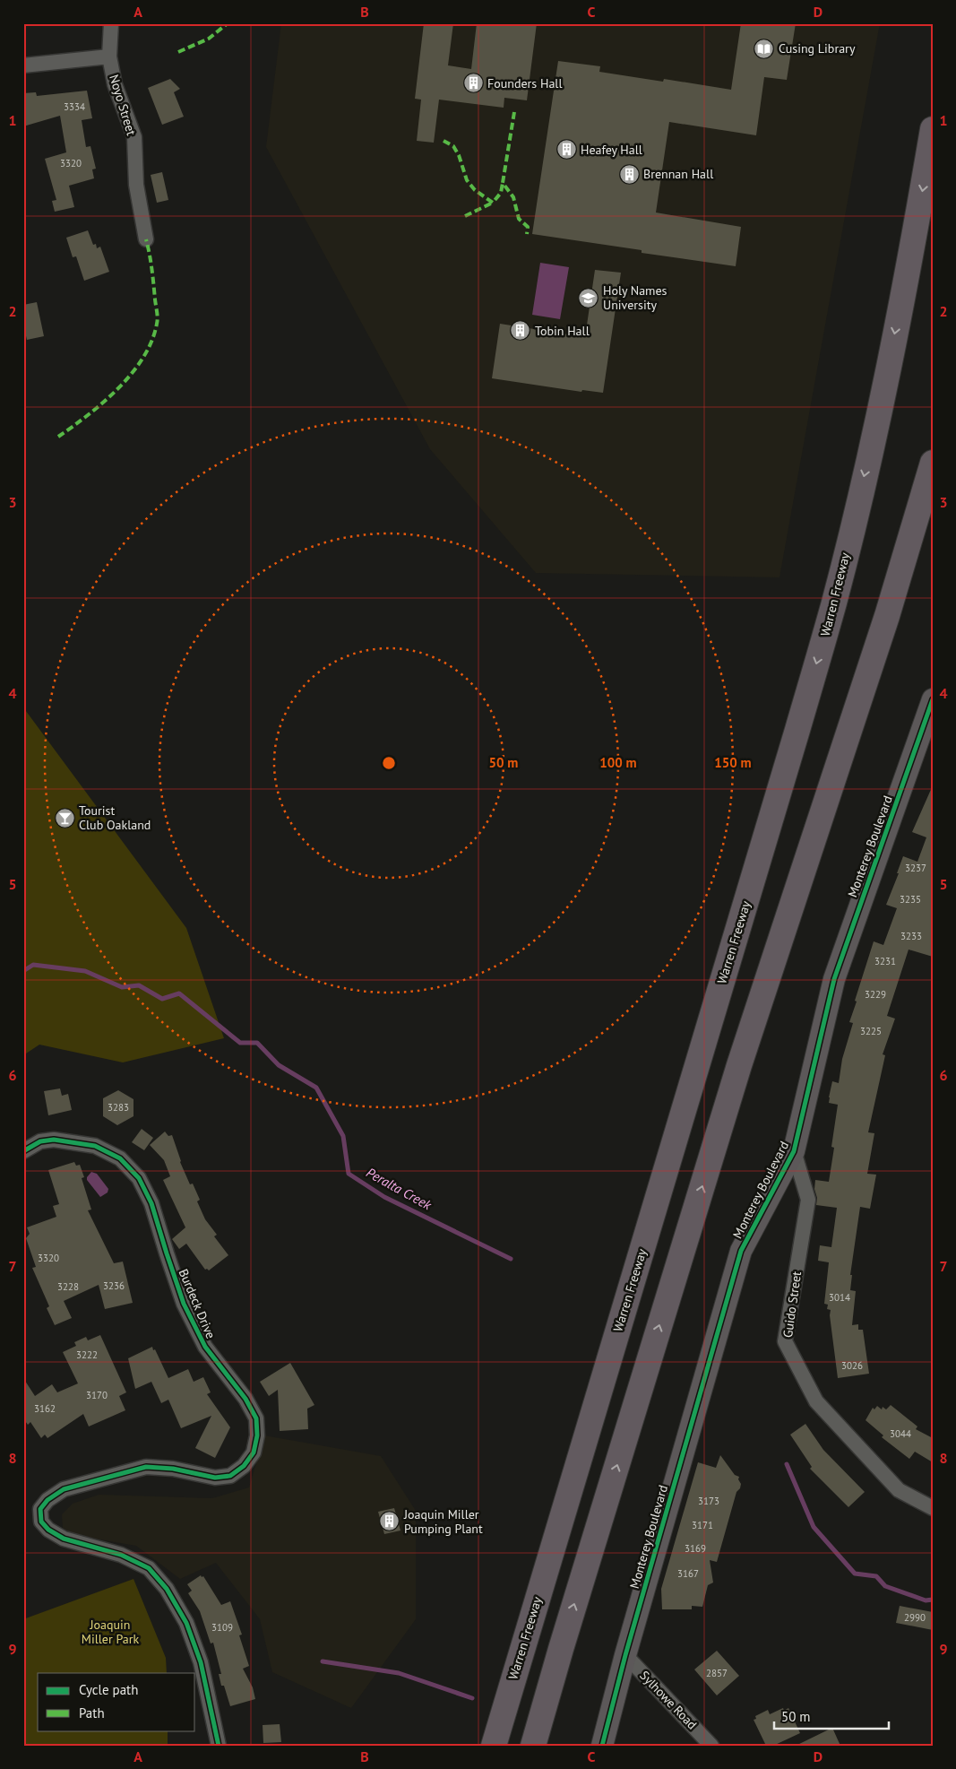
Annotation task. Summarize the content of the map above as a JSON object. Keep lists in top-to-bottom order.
{
  "streets": {
    "highway": ["Warren Freeway"],
    "street": [
      "Noyo Street",
      "Monterey Boulevard",
      "Burdeck Drive",
      "Guido Street",
      "Sylhowe Road"
    ]
  },
  "crossings": [
    ["Monterey Boulevard", "Guido Street"],
    ["Monterey Boulevard", "Sylhowe Road"]
  ],
  "water": ["Peralta Creek"],
  "parks": ["Joaquin Miller Park"],
  "places": {
    "library": ["Cusing Library"],
    "building": [
      "Founders Hall",
      "Heafey Hall",
      "Brennan Hall",
      "Tobin Hall",
      "Joaquin Miller Pumping Plant"
    ],
    "school or university": ["Holy Names University"],
    "bar": ["Tourist Club Oakland"]
  },
  "house_numbers": [
    "3334",
    "3320",
    "3237",
    "3235",
    "3233",
    "3231",
    "3229",
    "3225",
    "3283",
    "3320",
    "3236",
    "3228",
    "3014",
    "3222",
    "3026",
    "3170",
    "3162",
    "3044",
    "3173",
    "3171",
    "3169",
    "3167",
    "2990",
    "3109",
    "2857"
  ],
  "legend": ["Cycle path", "Path"],
  "scale_bar": "50 m",
  "grid": {
    "columns": [
      "A",
      "B",
      "C",
      "D"
    ],
    "rows": [
      "1",
      "2",
      "3",
      "4",
      "5",
      "6",
      "7",
      "8",
      "9"
    ]
  },
  "rings": ["50 m", "100 m", "150 m"]
}
